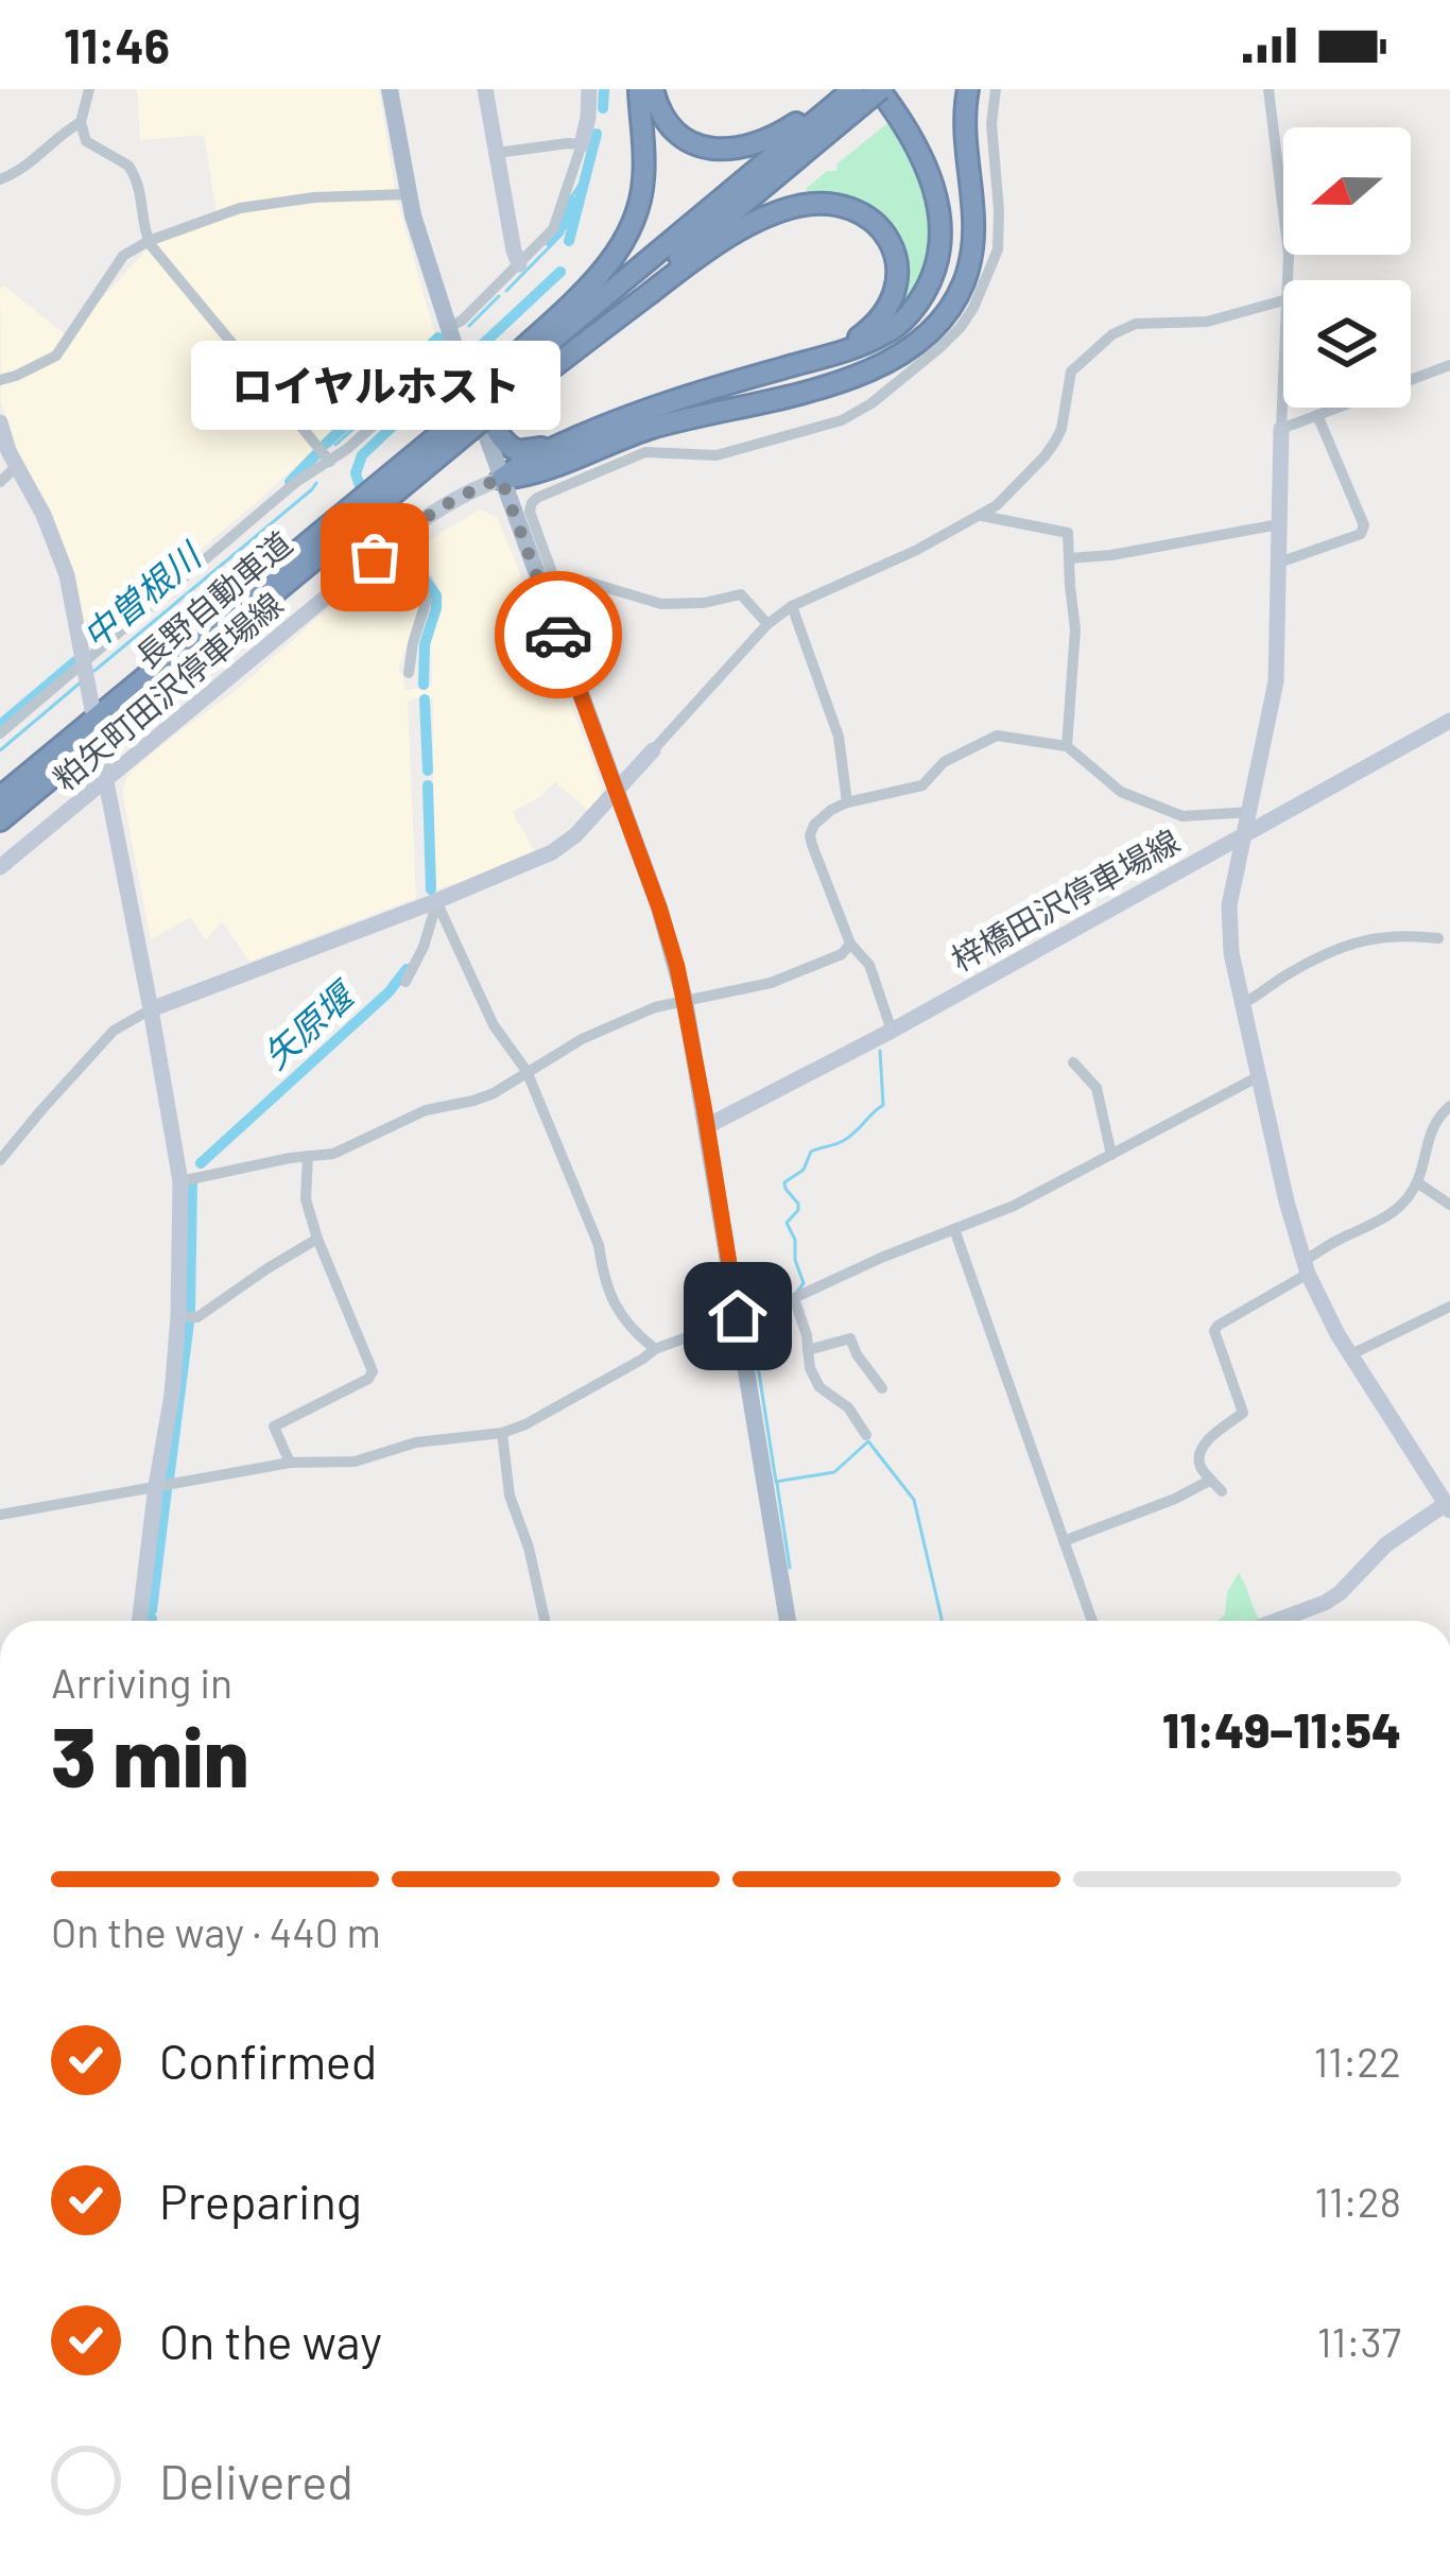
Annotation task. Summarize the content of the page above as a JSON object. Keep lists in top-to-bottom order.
{
  "streets": {
    "highway": ["長野自動車道"],
    "street": ["粕矢町田沢停車場線", "梓橋田沢停車場線"]
  },
  "water": ["中曽根川", "矢原堰"],
  "places": ["ロイヤルホスト"],
  "north": "left",
  "page": {
    "status": "11:46",
    "bubble": "ロイヤルホスト",
    "heading": ["3 min", "Arriving in", "11:49–11:54"],
    "bar": "On the way · 440 m",
    "list": [
      ["Confirmed", "11:22"],
      ["Preparing", "11:28"],
      ["On the way", "11:37"],
      "Delivered"
    ]
  }
}
